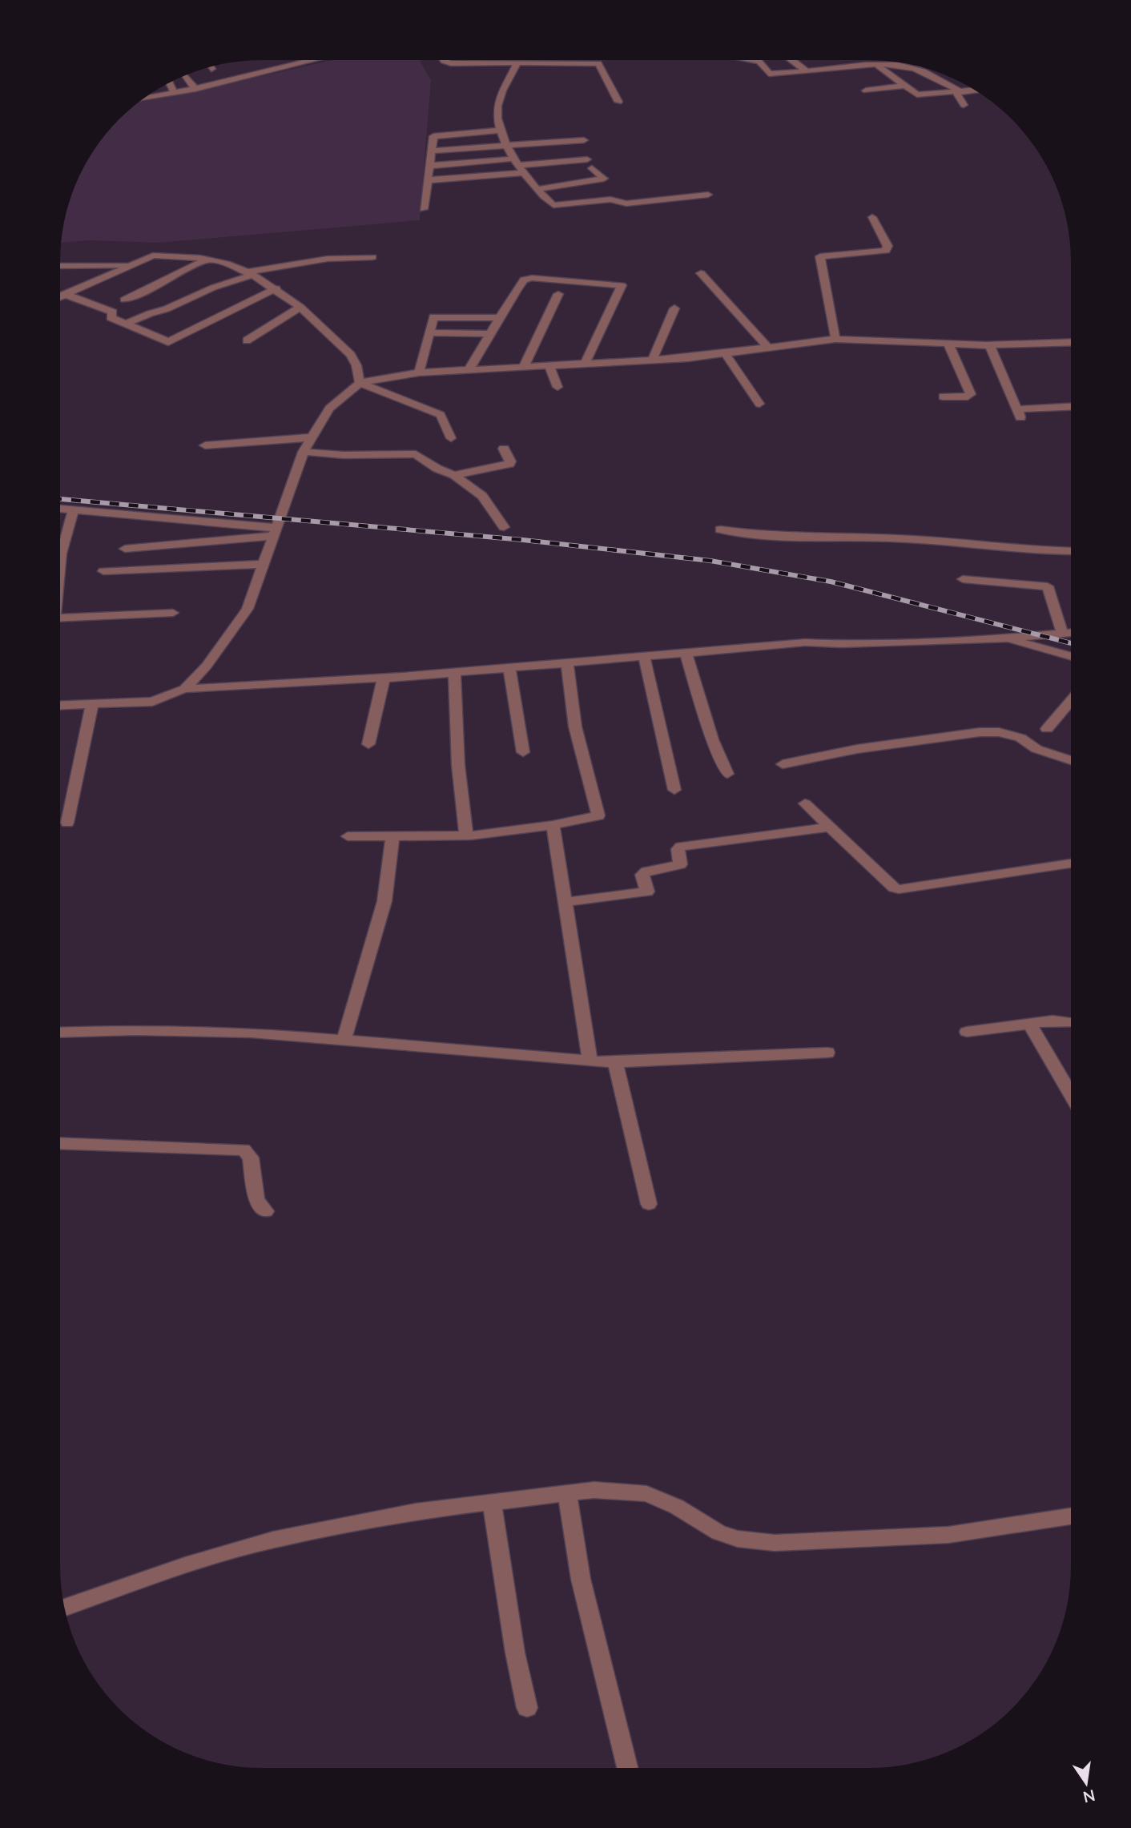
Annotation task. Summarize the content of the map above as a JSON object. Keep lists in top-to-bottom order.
{
  "north": "bottom"
}
